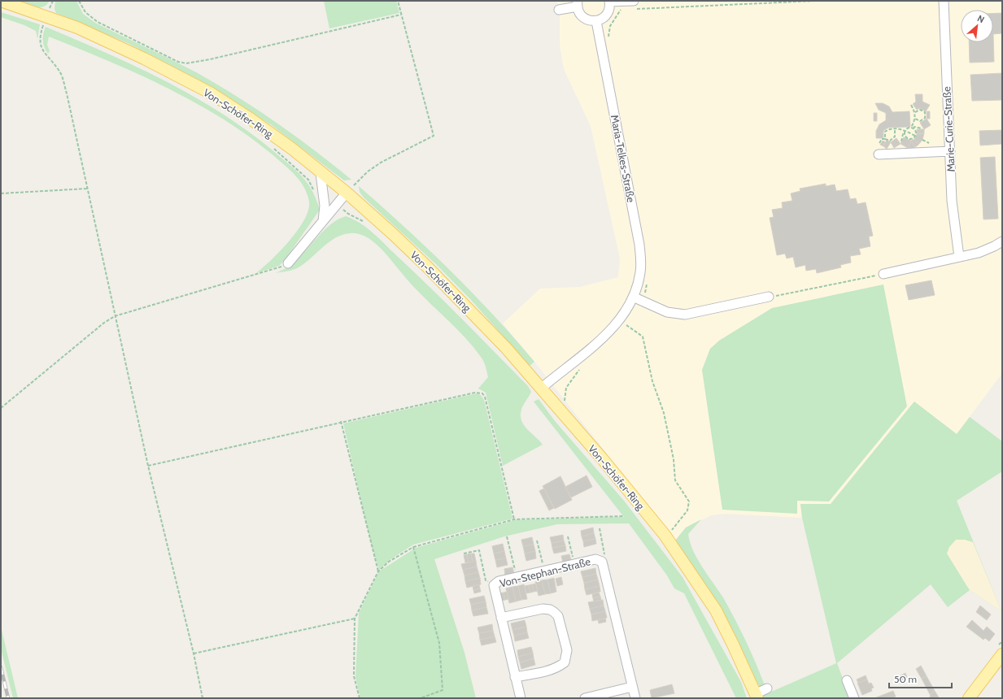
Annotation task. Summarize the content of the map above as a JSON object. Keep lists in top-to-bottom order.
{
  "streets": {
    "main road": ["Von-Schöfer-Ring"],
    "street": ["Marie-Curie-Straße", "Maria-Telkes-Straße", "Von-Stephan-Straße"]
  },
  "crossings": [
    ["Von-Schöfer-Ring", "Maria-Telkes-Straße"]
  ],
  "scale_bar": "50 m",
  "north": "top right"
}
